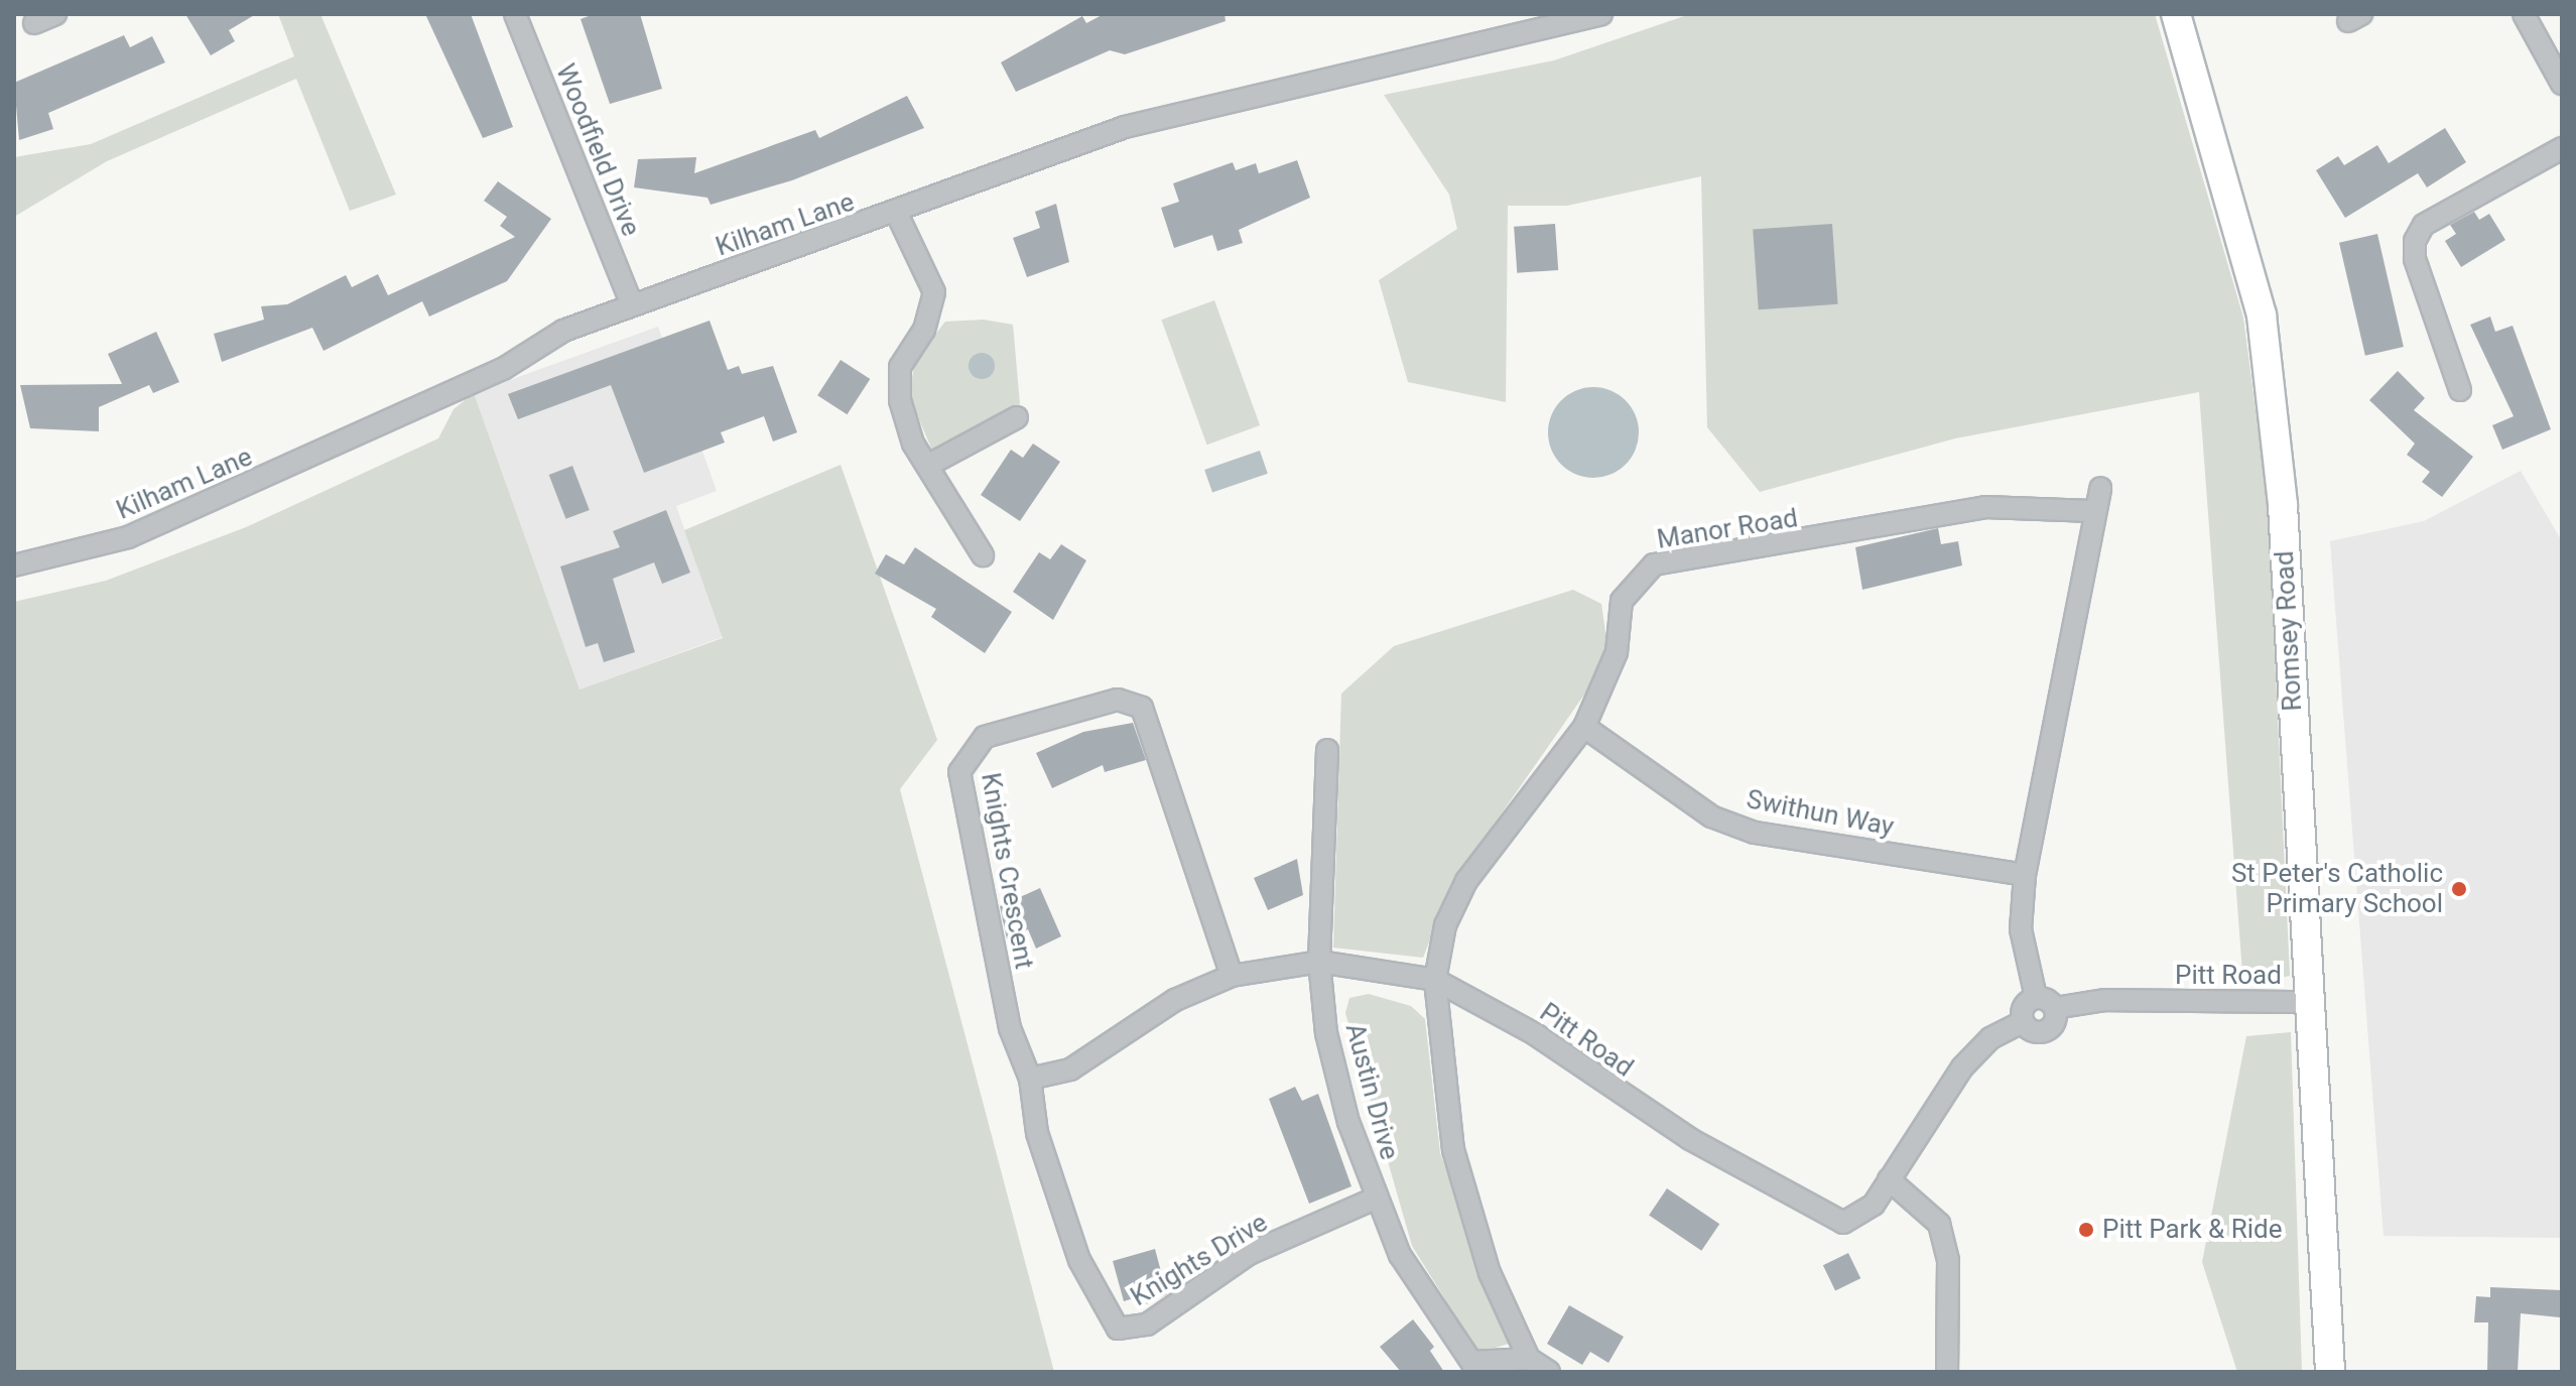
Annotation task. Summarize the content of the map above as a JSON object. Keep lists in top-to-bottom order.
{
  "streets": {
    "main road": ["Romsey Road"],
    "street": [
      "Woodfield Drive",
      "Kilham Lane",
      "Manor Road",
      "Swithun Way",
      "Knights Crescent",
      "Pitt Road",
      "Austin Drive",
      "Knights Drive"
    ]
  },
  "crossings": [
    ["Woodfield Drive", "Kilham Lane"],
    ["Manor Road", "Swithun Way"],
    ["Manor Road", "Pitt Road"],
    ["Manor Road", "Austin Drive"],
    ["Romsey Road", "Pitt Road"],
    ["Knights Crescent", "Pitt Road"],
    ["Knights Crescent", "Knights Drive"],
    ["Pitt Road", "Austin Drive"],
    ["Pitt Road", "Knights Drive"],
    ["Austin Drive", "Knights Drive"]
  ],
  "places": ["St Peter's Catholic Primary School", "Pitt Park & Ride"]
}
